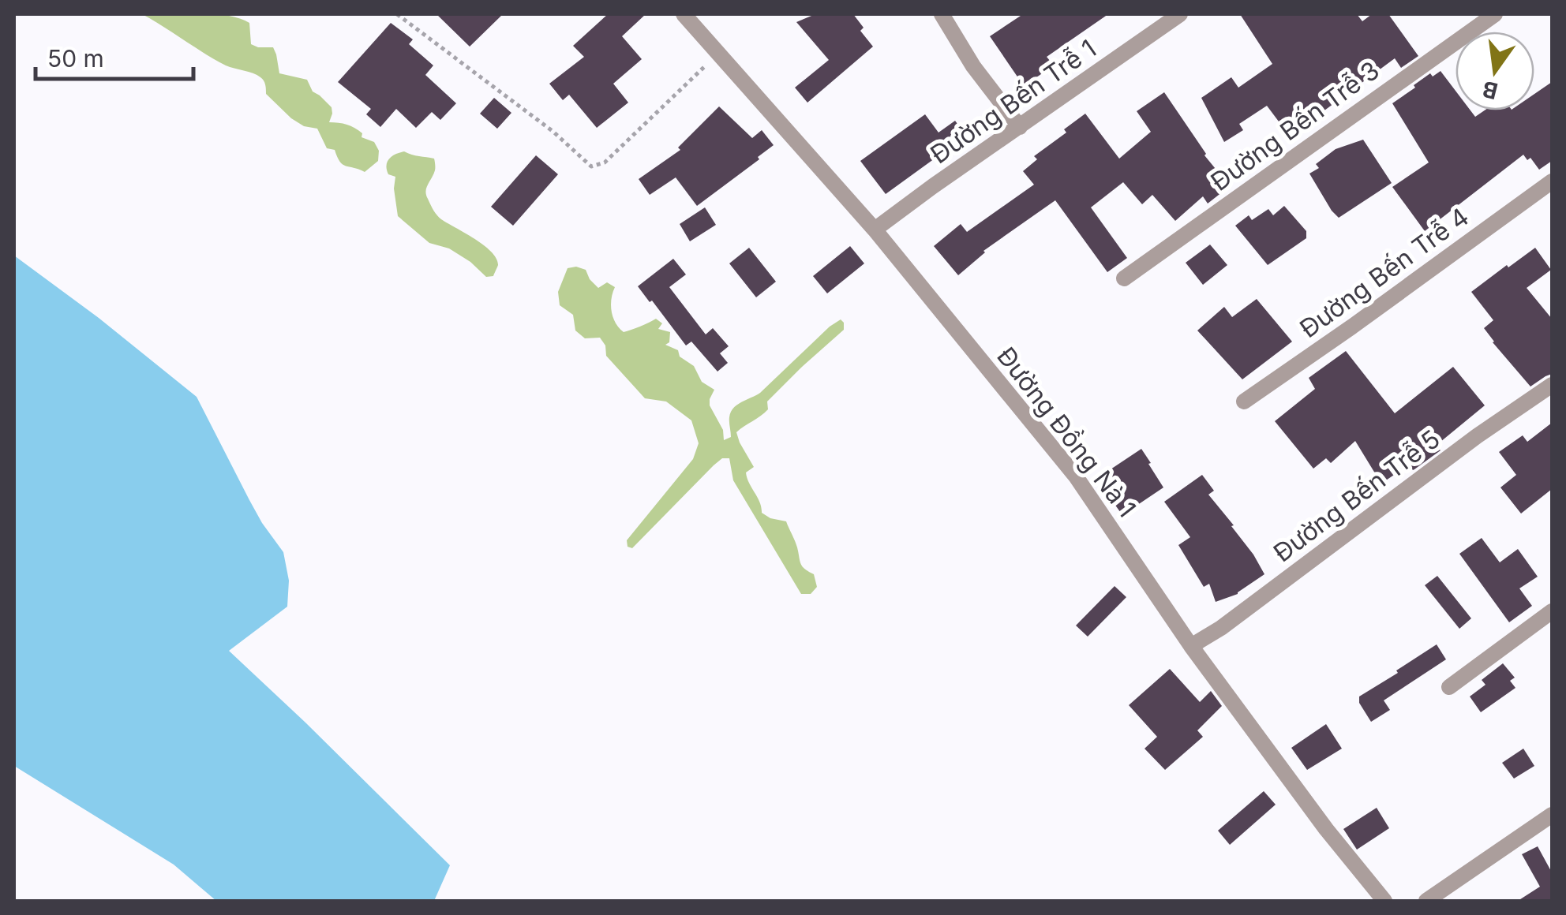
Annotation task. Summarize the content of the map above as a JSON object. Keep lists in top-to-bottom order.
{
  "streets": {
    "street": [
      "Đường Bến Trễ 1",
      "Đường Bến Trễ 3",
      "Đường Bến Trễ 4",
      "Đường Đồng Nà 1",
      "Đường Bến Trễ 5"
    ]
  },
  "crossings": [
    ["Đường Bến Trễ 1", "Đường Đồng Nà 1"],
    ["Đường Đồng Nà 1", "Đường Bến Trễ 5"]
  ],
  "scale_bar": "50 m",
  "north": "bottom"
}
